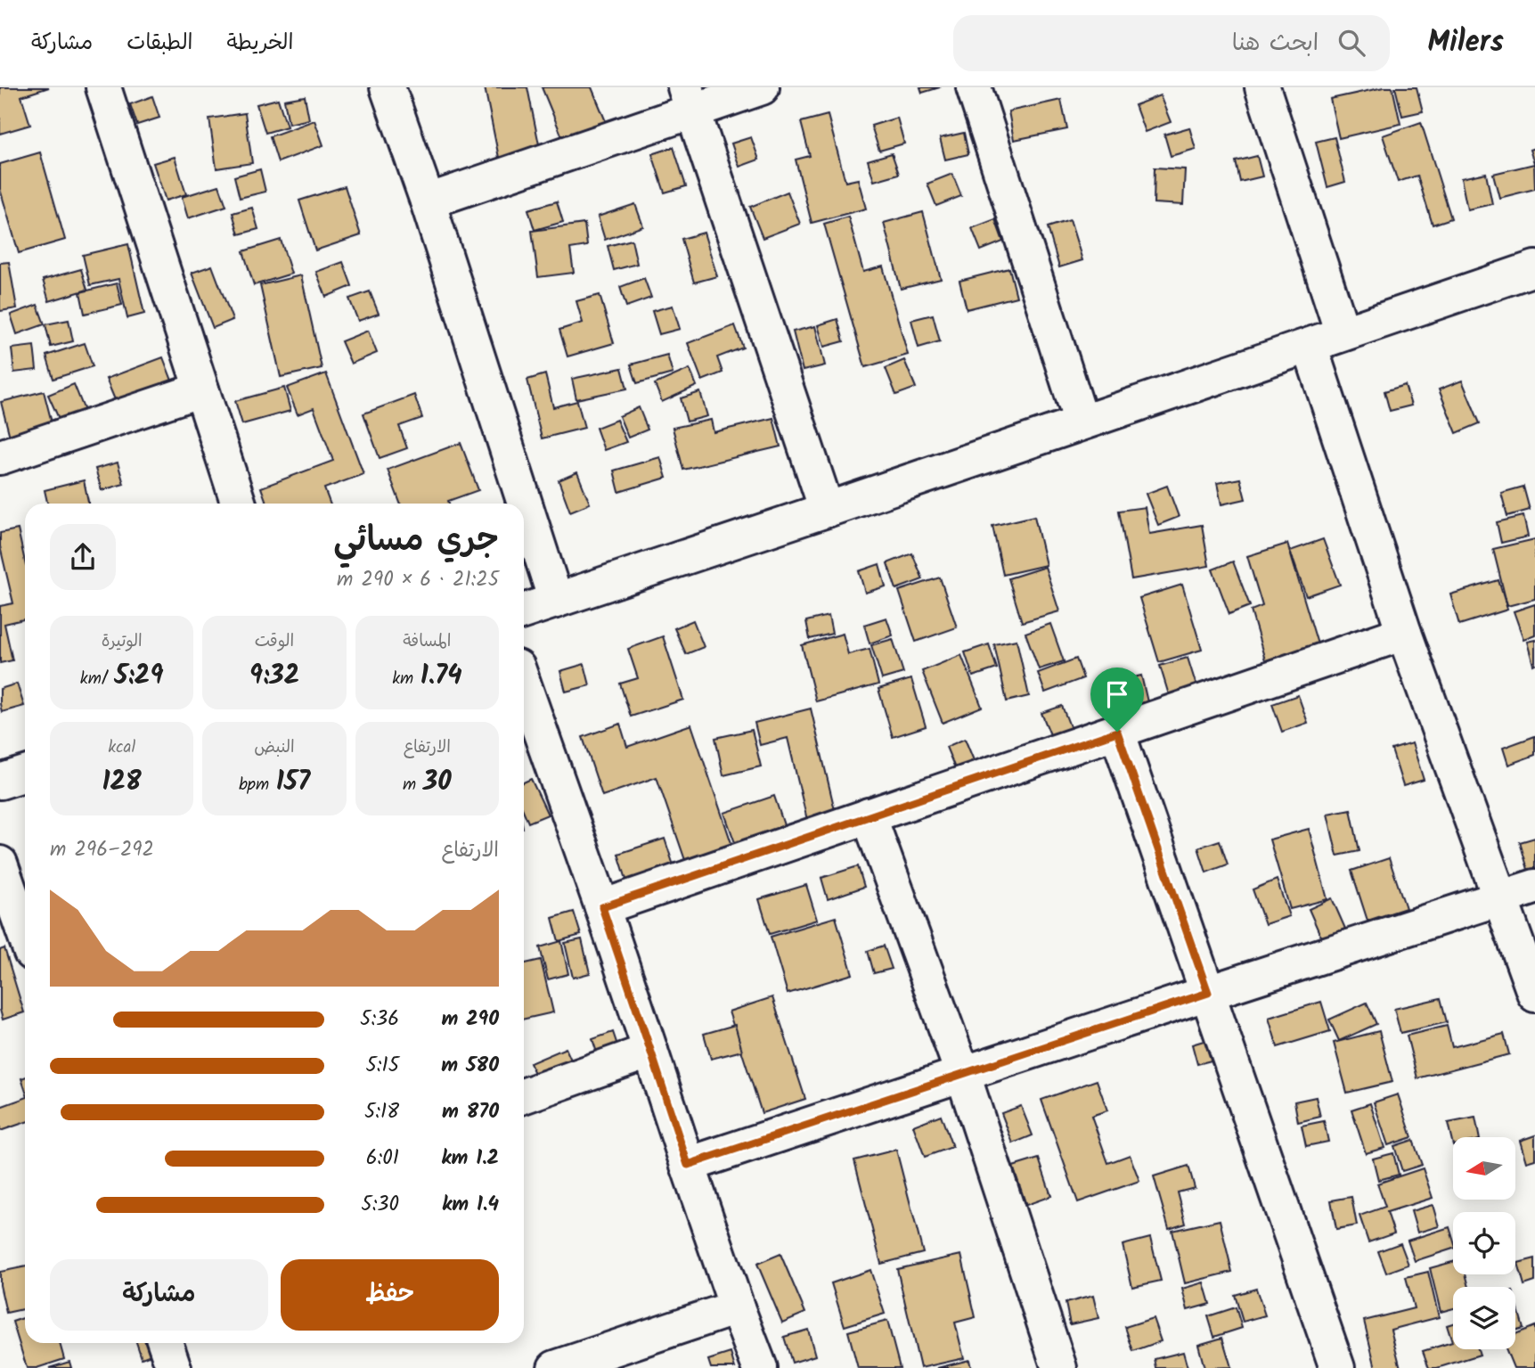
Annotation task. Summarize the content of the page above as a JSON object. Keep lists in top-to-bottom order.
{
  "north": "left",
  "page": {
    "header": "Milers",
    "search": "ابحث هنا",
    "nav": ["الخريطة", "الطبقات", "مشاركة"],
    "heading": ["جري مسائي", "21:25 · 6 × 290 m"],
    "stats": [
      ["المسافة", "1.74 km"],
      ["الوقت", "9:32"],
      ["الوتيرة", "5:29 /km"],
      ["الارتفاع", "30 m"],
      ["النبض", "157 bpm"],
      ["kcal", "128"]
    ],
    "chart": ["الارتفاع", "292–296 m"],
    "list": [
      {
        "name": "290 m",
        "note": "5:36"
      },
      {
        "name": "580 m",
        "note": "5:15"
      },
      {
        "name": "870 m",
        "note": "5:18"
      },
      {
        "name": "1.2 km",
        "note": "6:01"
      },
      {
        "name": "1.4 km",
        "note": "5:30"
      }
    ],
    "buttons": ["حفظ", "مشاركة"]
  }
}
